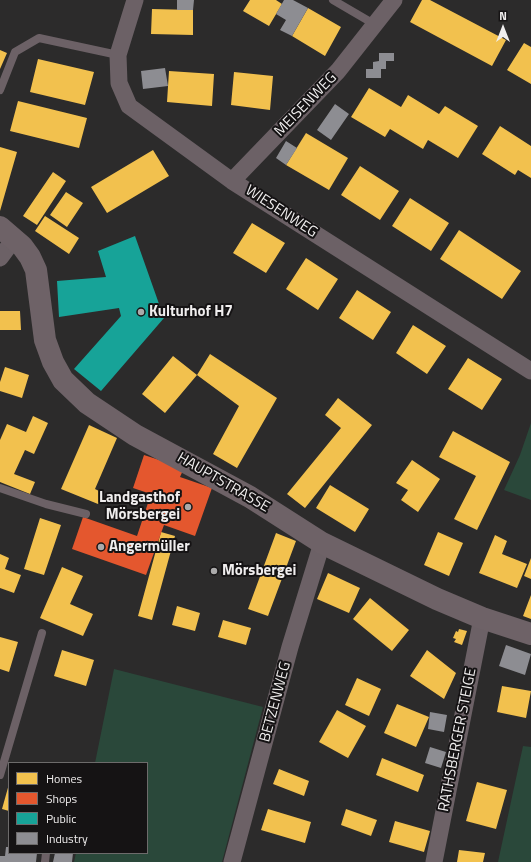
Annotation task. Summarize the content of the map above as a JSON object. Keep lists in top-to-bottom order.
{
  "streets": {
    "street": [
      "MEISENWEG",
      "WIESENWEG",
      "HAUPTSTRASSE",
      "BETZENWEG",
      "RATHSBERGER STEIGE"
    ]
  },
  "crossings": [
    ["MEISENWEG", "WIESENWEG"],
    ["HAUPTSTRASSE", "BETZENWEG"],
    ["HAUPTSTRASSE", "RATHSBERGER STEIGE"]
  ],
  "places": [
    "Kulturhof H7",
    "Landgasthof Mörsbergei",
    "Angermüller",
    "Mörsbergei"
  ],
  "legend": [
    "Homes",
    "Shops",
    "Public",
    "Industry"
  ],
  "north": "top"
}
